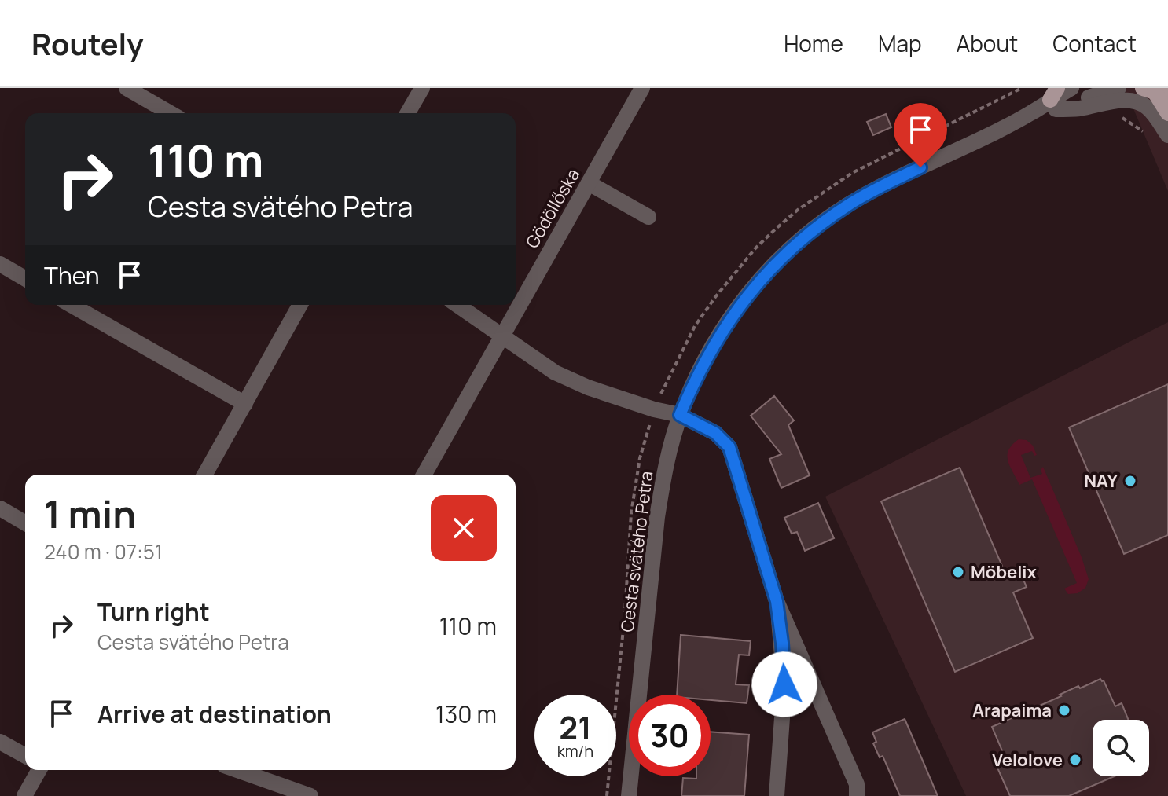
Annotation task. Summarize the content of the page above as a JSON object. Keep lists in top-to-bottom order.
{
  "streets": {
    "street": ["Gödöllőska", "Cesta svätého Petra"]
  },
  "places": [
    "NAY",
    "Möbelix",
    "Arapaima",
    "Velolove"
  ],
  "page": {
    "header": "Routely",
    "nav": [
      "Home",
      "Map",
      "About",
      "Contact"
    ],
    "turn": ["110 m", "Cesta svätého Petra"],
    "then": "Then",
    "heading": ["1 min", "240 m · 07:51"],
    "list": [
      {
        "name": "Turn right",
        "note": "Cesta svätého Petra",
        "value": "110 m"
      },
      {
        "name": "Arrive at destination",
        "value": "130 m"
      }
    ],
    "speed": "21 km/h",
    "limit": "30"
  }
}
